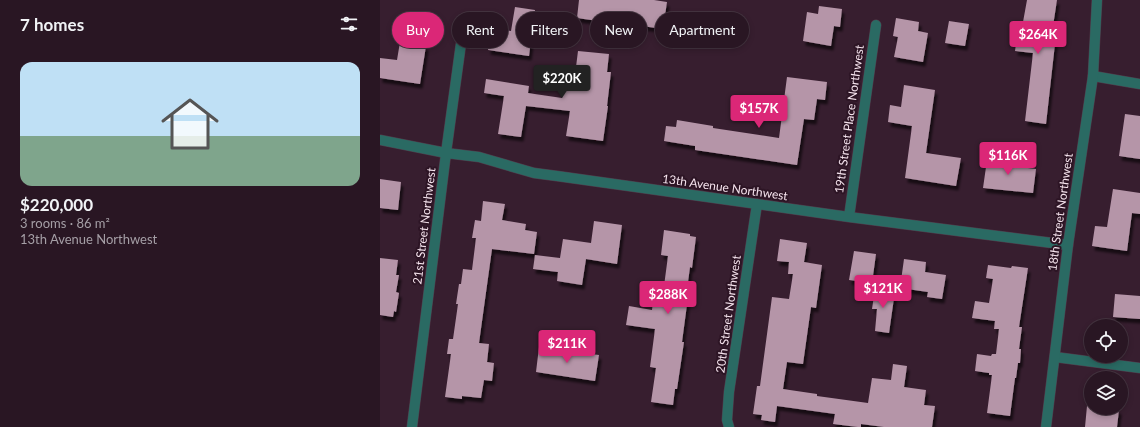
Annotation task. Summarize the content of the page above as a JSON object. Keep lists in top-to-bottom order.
{
  "streets": {
    "street": [
      "19th Street Place Northwest",
      "13th Avenue Northwest",
      "18th Street Northwest",
      "21st Street Northwest",
      "20th Street Northwest"
    ]
  },
  "crossings": [
    ["19th Street Place Northwest", "13th Avenue Northwest"],
    ["13th Avenue Northwest", "18th Street Northwest"],
    ["13th Avenue Northwest", "21st Street Northwest"],
    ["13th Avenue Northwest", "20th Street Northwest"]
  ],
  "page": {
    "heading": "7 homes",
    "chip": [
      "Buy",
      "Rent",
      "Filters",
      "New",
      "Apartment"
    ],
    "price": [
      "$264K",
      "$220K",
      "$157K",
      "$116K",
      "$121K",
      "$288K",
      "$211K"
    ],
    "list": [
      {
        "name": "$220,000",
        "note": "3 rooms · 86 m² · 13th Avenue Northwest"
      }
    ]
  }
}
